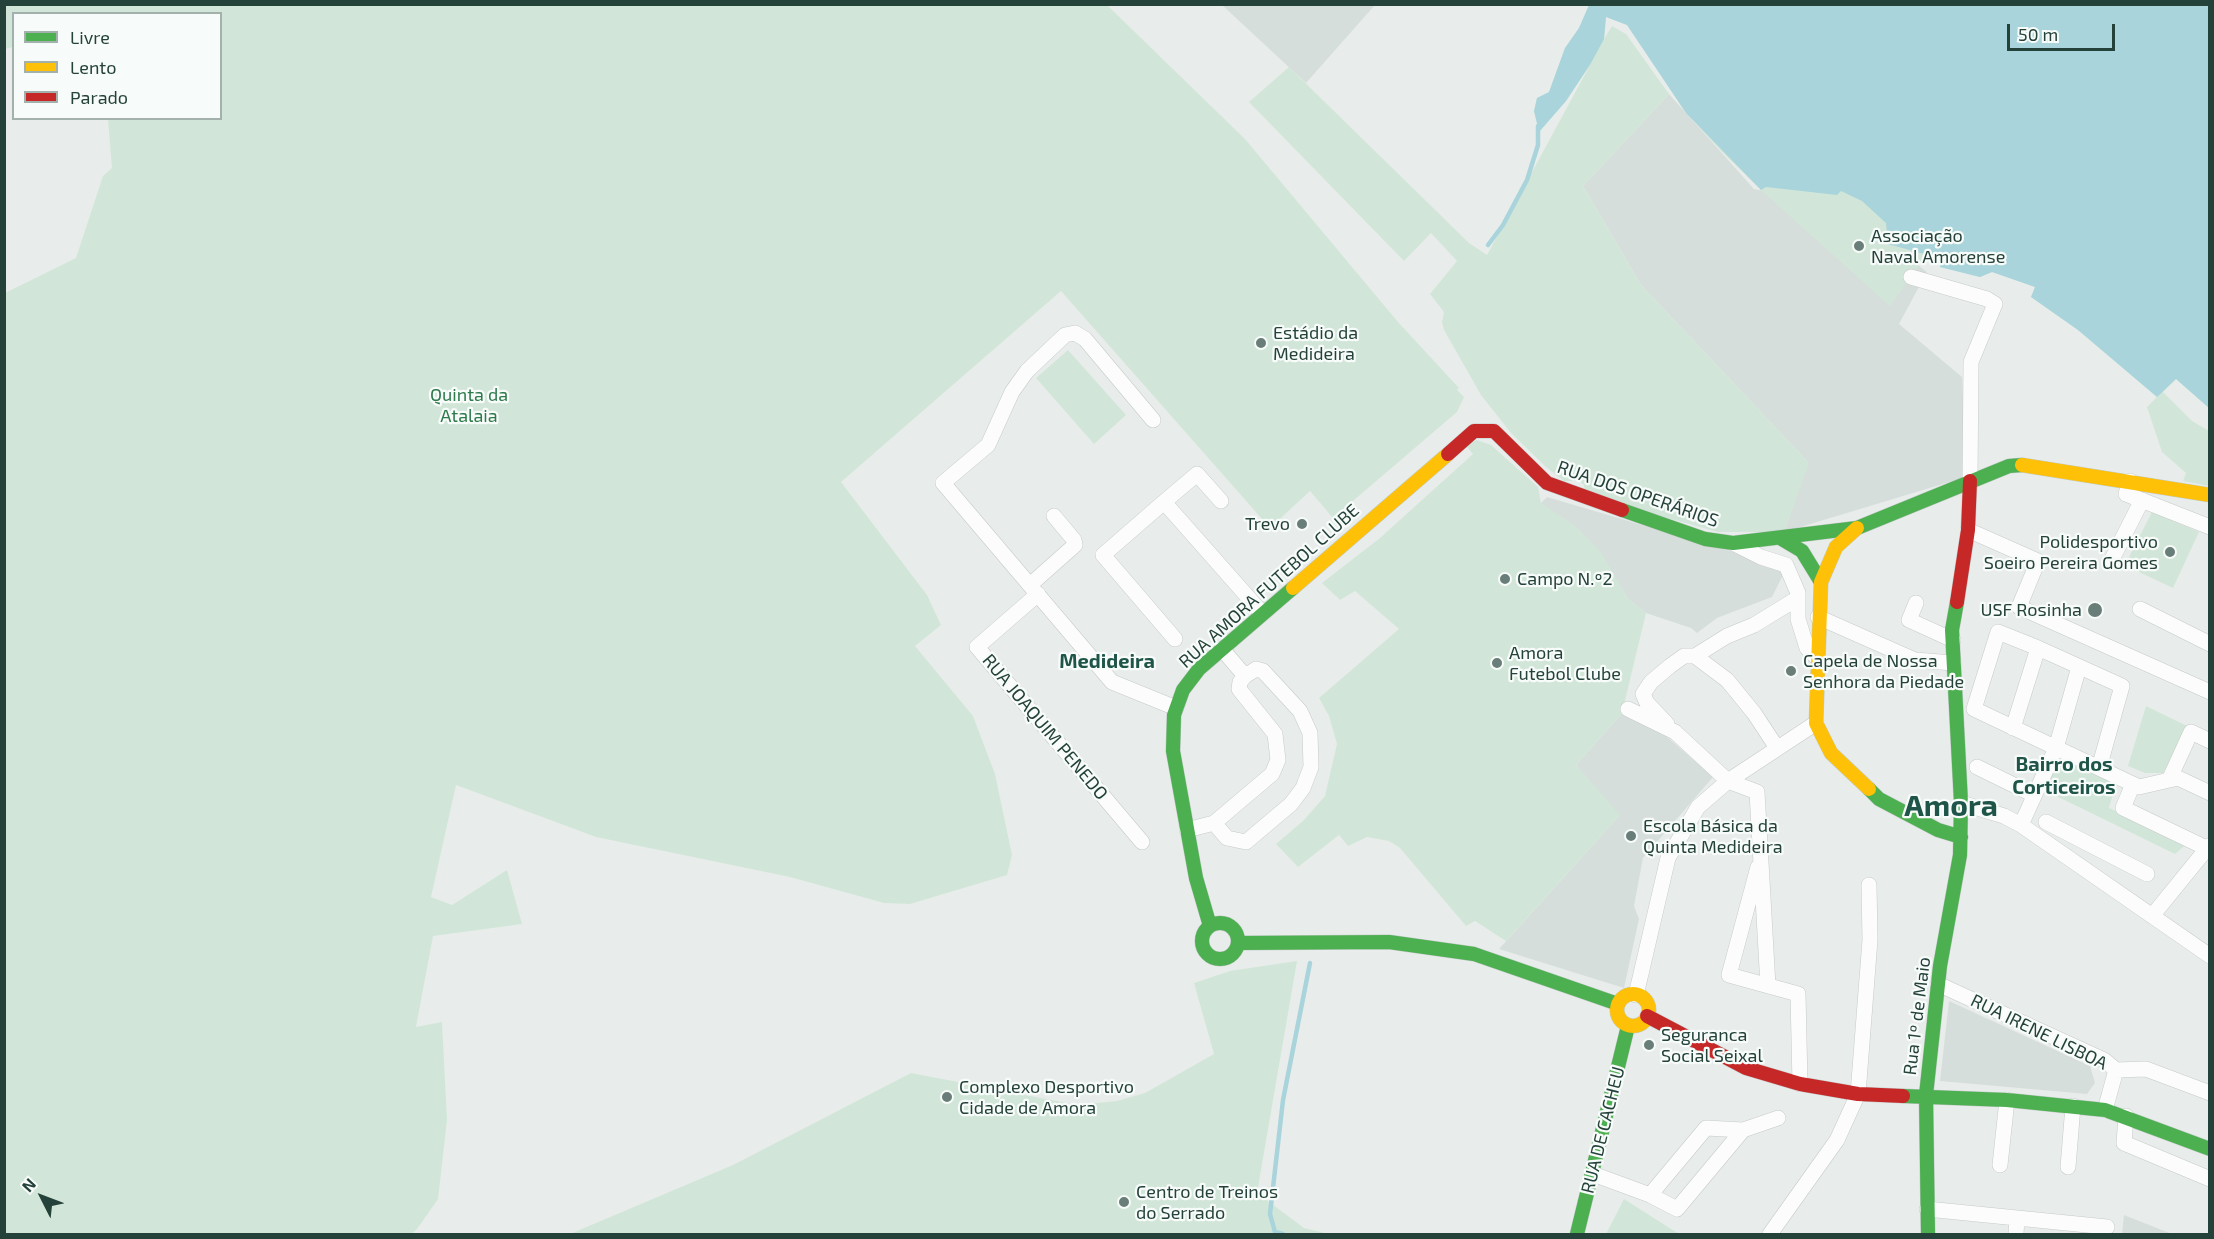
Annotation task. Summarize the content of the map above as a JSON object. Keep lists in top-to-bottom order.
{
  "streets": {
    "street": [
      "RUA DOS OPERÁRIOS",
      "RUA AMORA FUTEBOL CLUBE",
      "RUA JOAQUIM PENEDO",
      "Rua 1º de Maio",
      "RUA IRENE LISBOA",
      "RUA DE CACHEU"
    ]
  },
  "crossings": [
    ["RUA DOS OPERÁRIOS", "RUA AMORA FUTEBOL CLUBE"],
    ["RUA DOS OPERÁRIOS", "Rua 1º de Maio"],
    ["Rua 1º de Maio", "RUA IRENE LISBOA"]
  ],
  "districts": ["Medideira", "Bairro dos Corticeiros", "Amora"],
  "parks": ["Quinta da Atalaia"],
  "places": [
    "Associação Naval Amorense",
    "Estádio da Medideira",
    "Trevo",
    "Polidesportivo Soeiro Pereira Gomes",
    "Campo N.º2",
    "USF Rosinha",
    "Amora Futebol Clube",
    "Capela de Nossa Senhora da Piedade",
    "Escola Básica da Quinta Medideira",
    "Seguranca Social Seixal",
    "Complexo Desportivo Cidade de Amora",
    "Centro de Treinos do Serrado"
  ],
  "legend": ["Livre", "Lento", "Parado"],
  "scale_bar": "50 m",
  "north": "top left"
}
